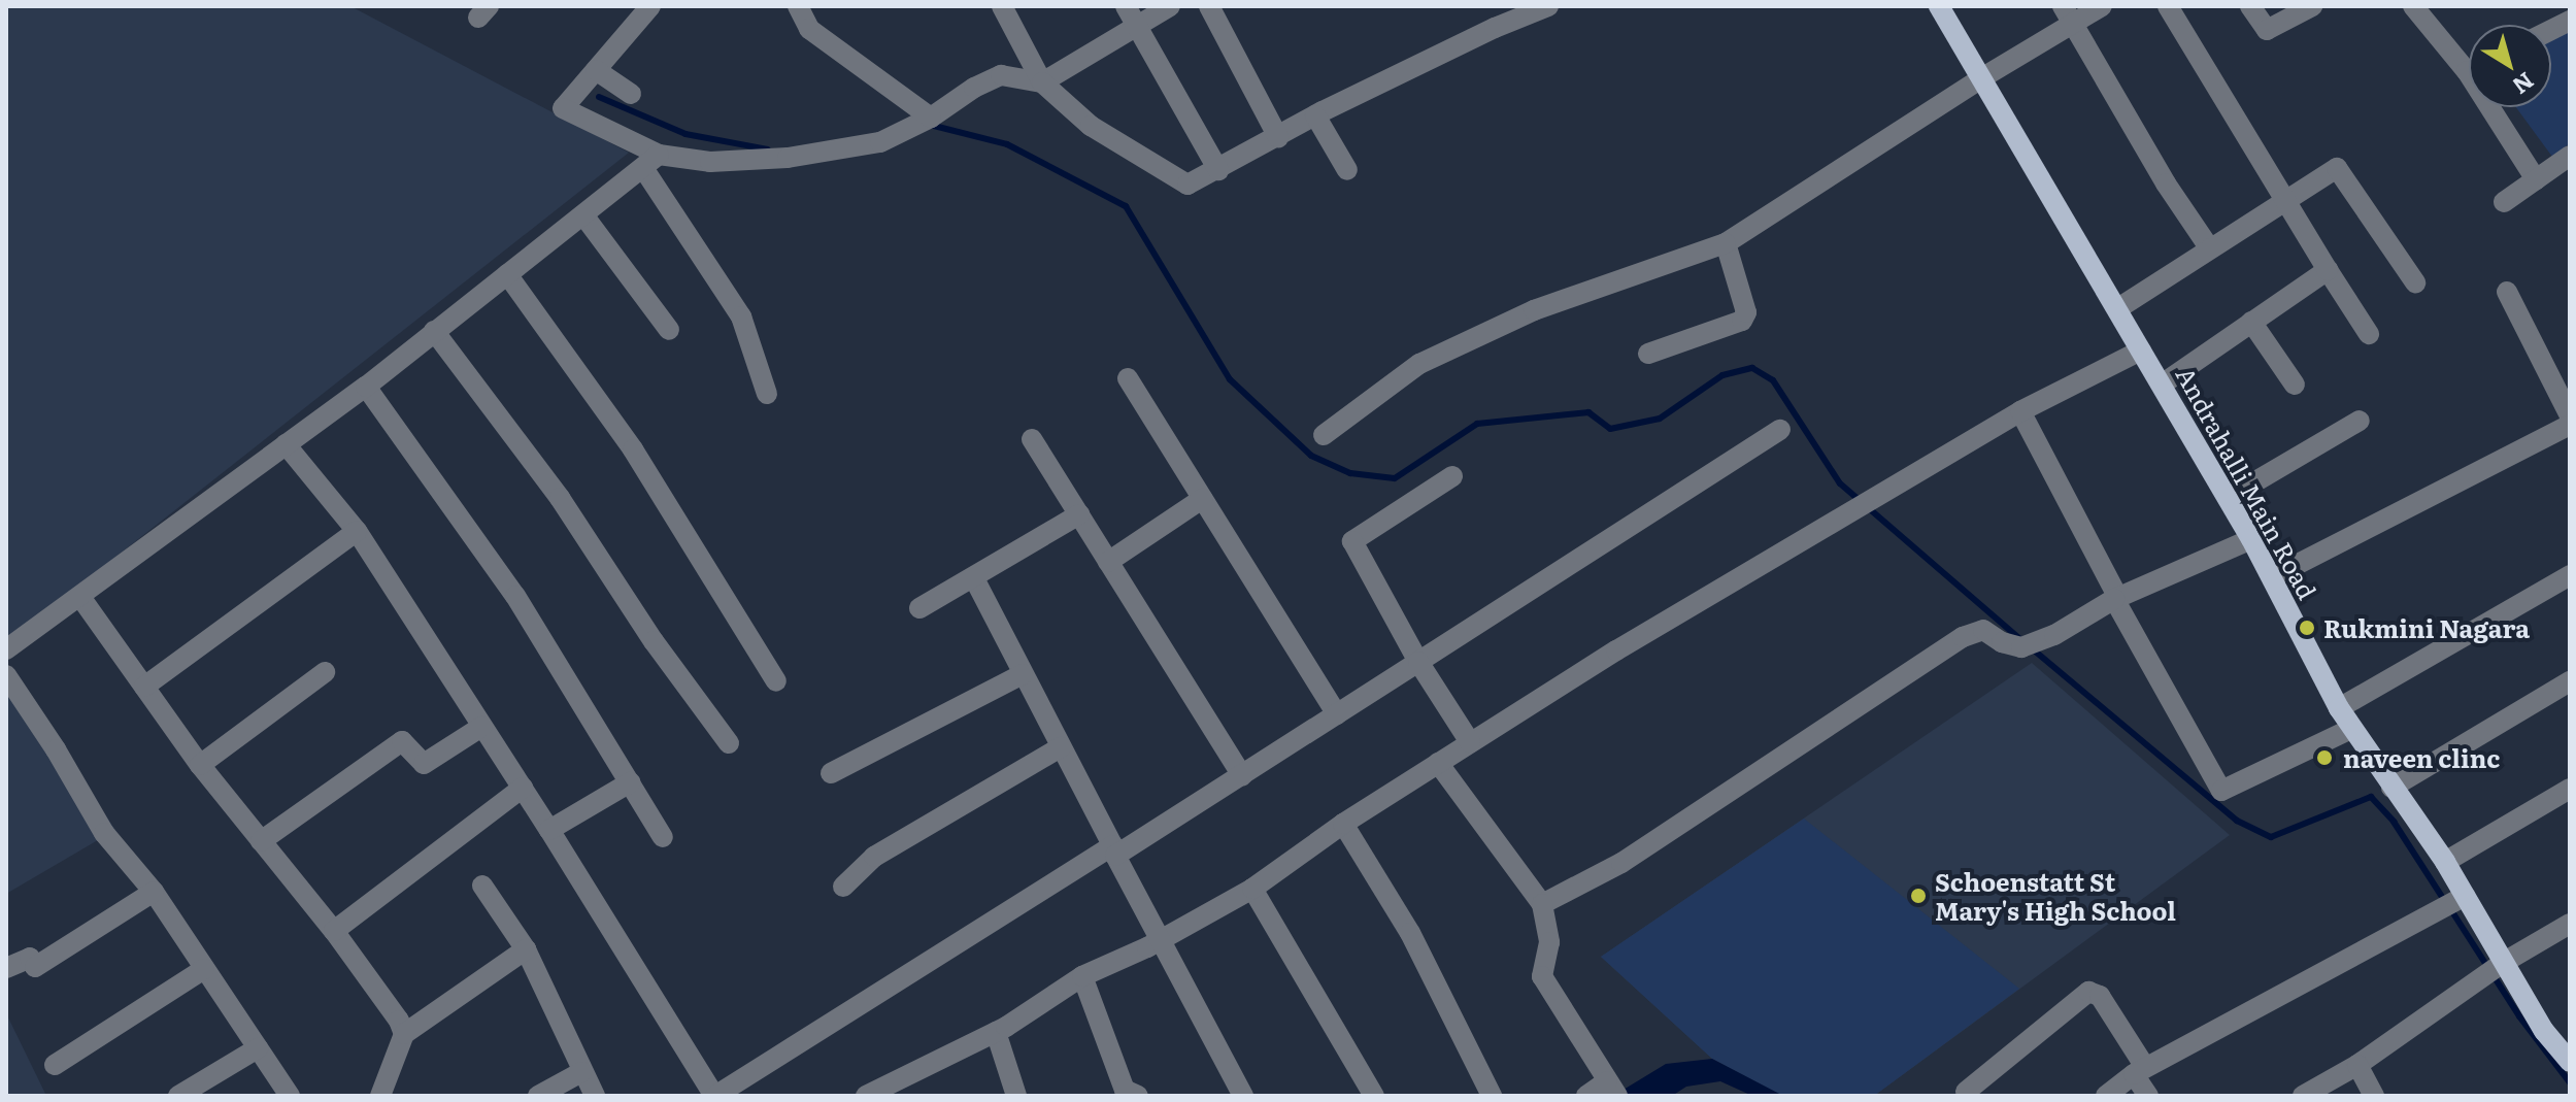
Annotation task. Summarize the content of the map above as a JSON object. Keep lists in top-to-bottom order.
{
  "streets": {
    "main road": ["Andrahalli Main Road"]
  },
  "places": ["Rukmini Nagara", "naveen clinc", "Schoenstatt St Mary's High School"],
  "north": "bottom right"
}
